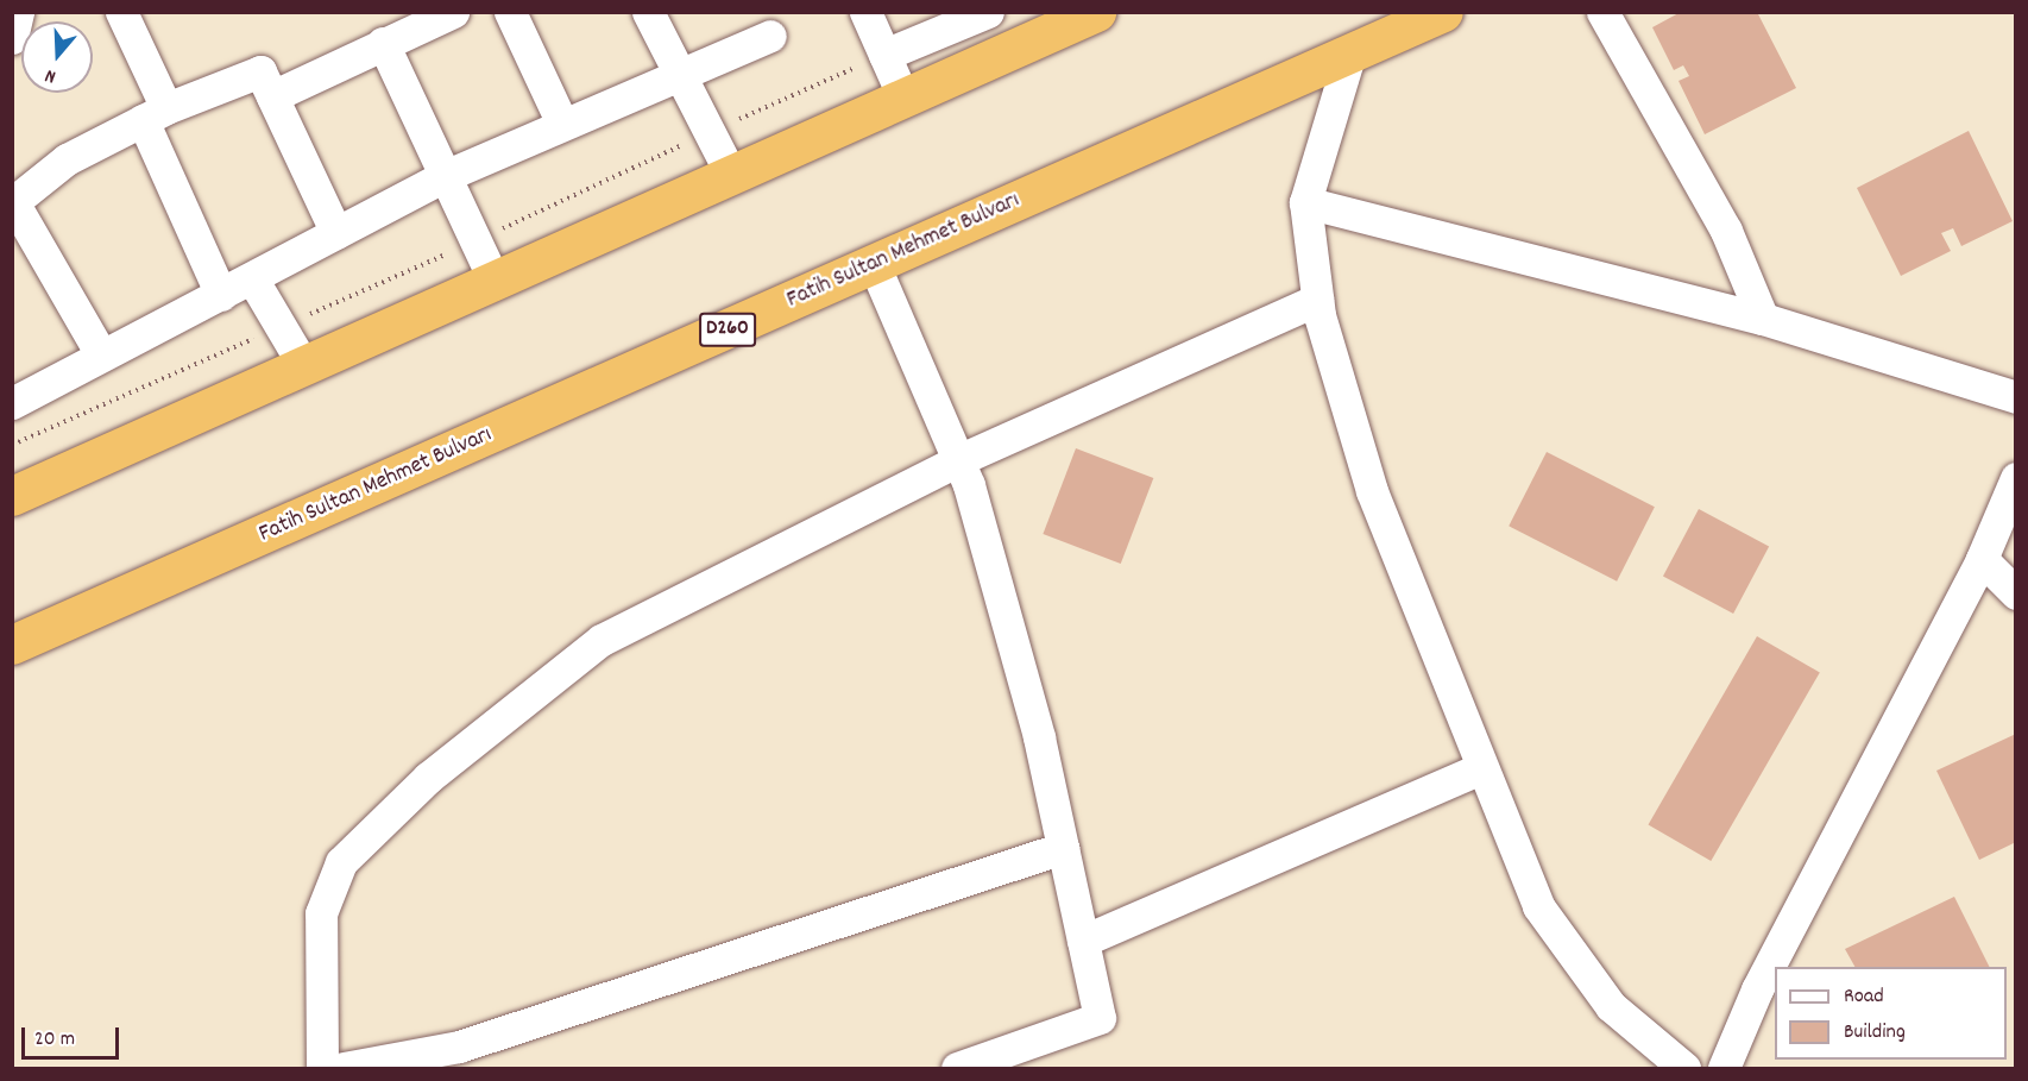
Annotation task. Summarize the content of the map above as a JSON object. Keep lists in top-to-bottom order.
{
  "streets": {
    "highway": ["Fatih Sultan Mehmet Bulvarı", "D260"]
  },
  "legend": ["Road", "Building"],
  "scale_bar": "20 m",
  "north": "bottom"
}
